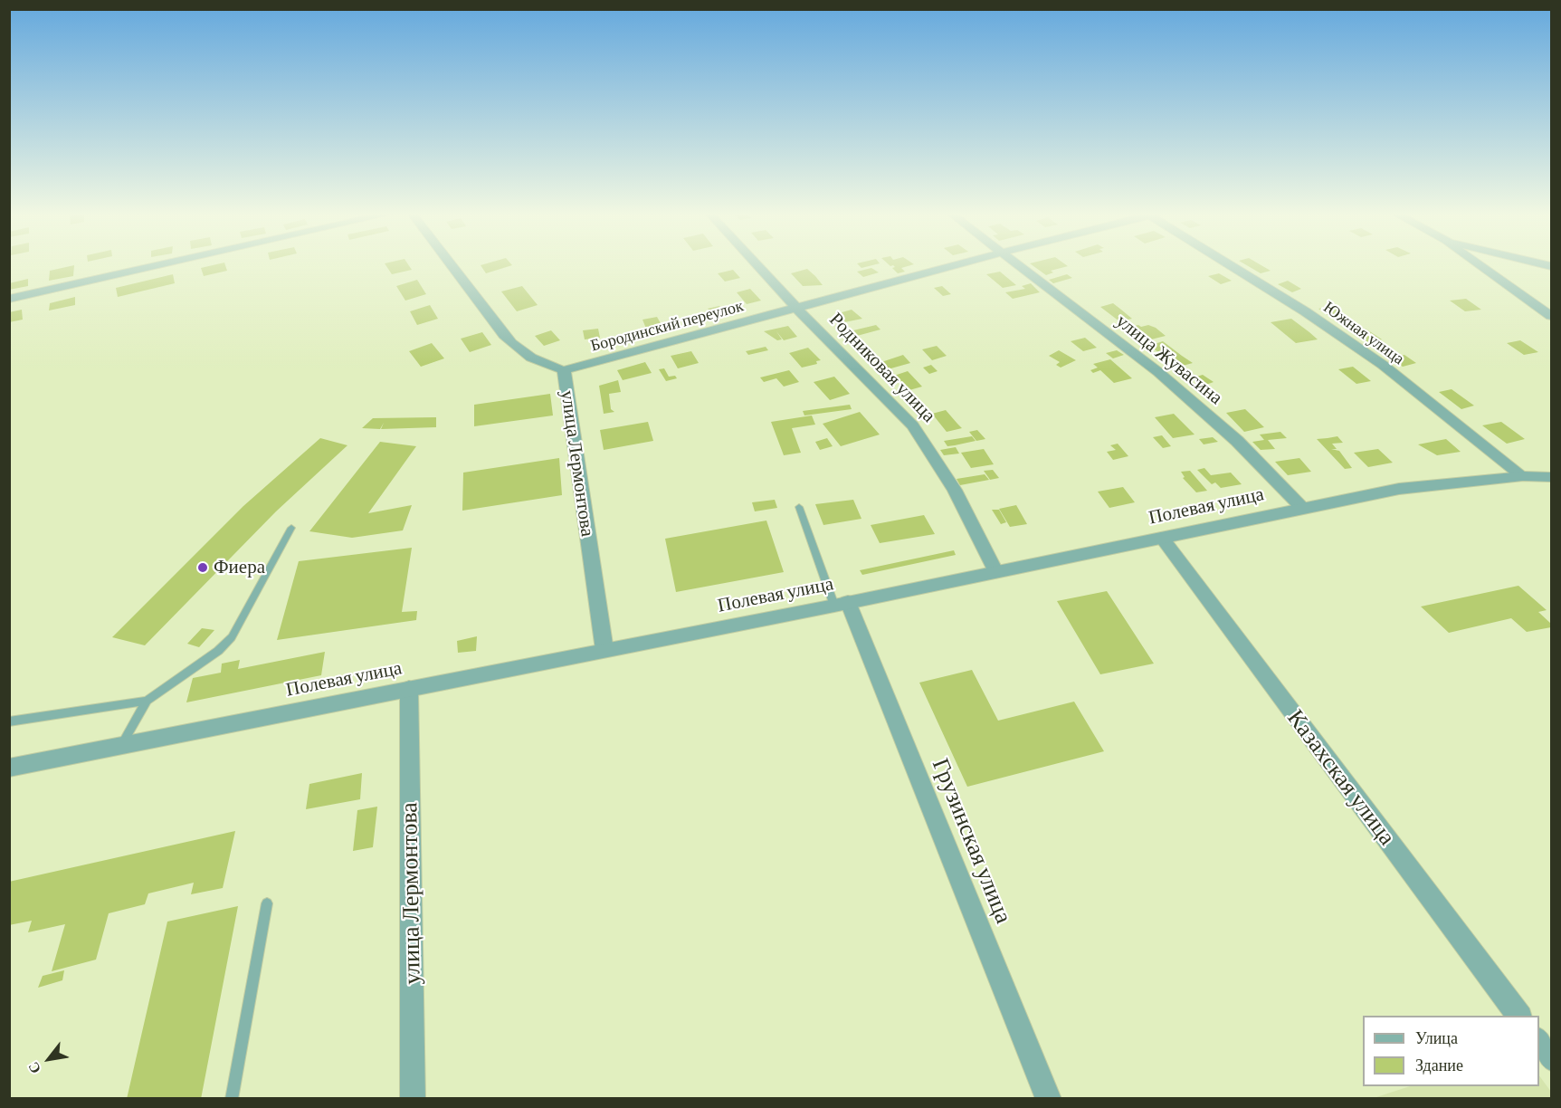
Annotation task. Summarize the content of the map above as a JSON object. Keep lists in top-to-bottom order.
{
  "streets": {
    "street": [
      "Бородинский переулок",
      "Южная улица",
      "улица Жувасина",
      "Родниковая улица",
      "улица Лермонтова",
      "Полевая улица",
      "Казахская улица",
      "Грузинская улица"
    ]
  },
  "crossings": [
    ["Бородинский переулок", "Родниковая улица"],
    ["Бородинский переулок", "улица Лермонтова"],
    ["Южная улица", "Полевая улица"],
    ["улица Жувасина", "Полевая улица"],
    ["Родниковая улица", "Полевая улица"],
    ["улица Лермонтова", "Полевая улица"],
    ["Полевая улица", "Казахская улица"],
    ["Полевая улица", "Грузинская улица"]
  ],
  "places": ["Фиера"],
  "legend": ["Улица", "Здание"],
  "north": "bottom left"
}
